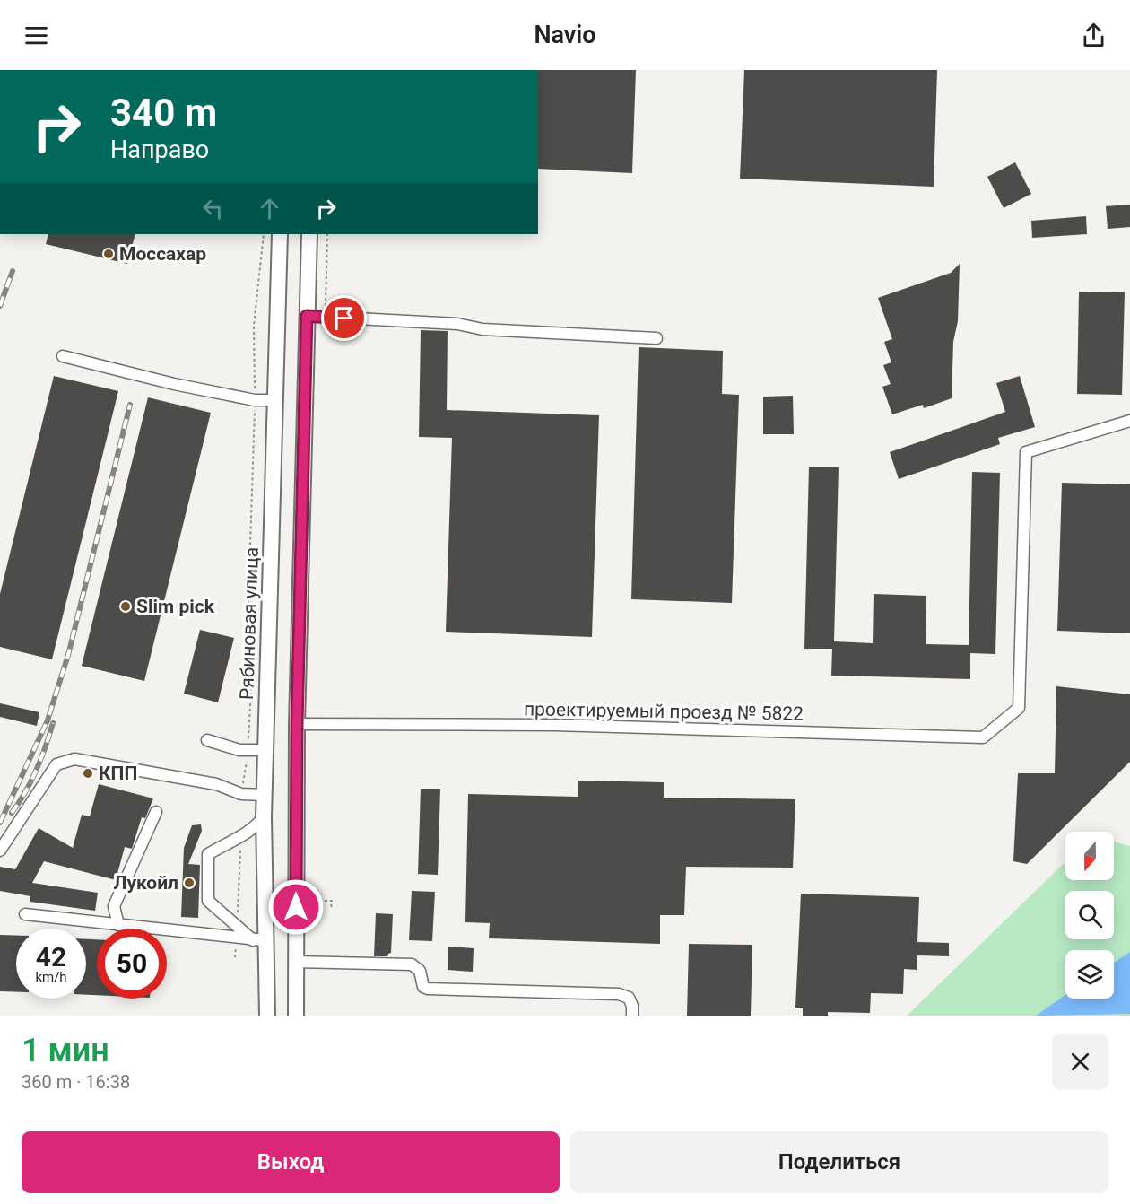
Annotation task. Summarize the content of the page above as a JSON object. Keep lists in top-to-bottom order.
{
  "streets": {
    "main road": ["Рябиновая улица"],
    "lane": ["проектируемый проезд № 5822"]
  },
  "places": [
    "Моссахар",
    "Slim pick",
    "КПП",
    "Лукойл"
  ],
  "north": "bottom",
  "page": {
    "header": "Navio",
    "turn": ["340 m", "Направо"],
    "speed": "42 km/h",
    "limit": "50",
    "heading": ["1 мин", "360 m · 16:38"],
    "buttons": ["Выход", "Поделиться"]
  }
}
